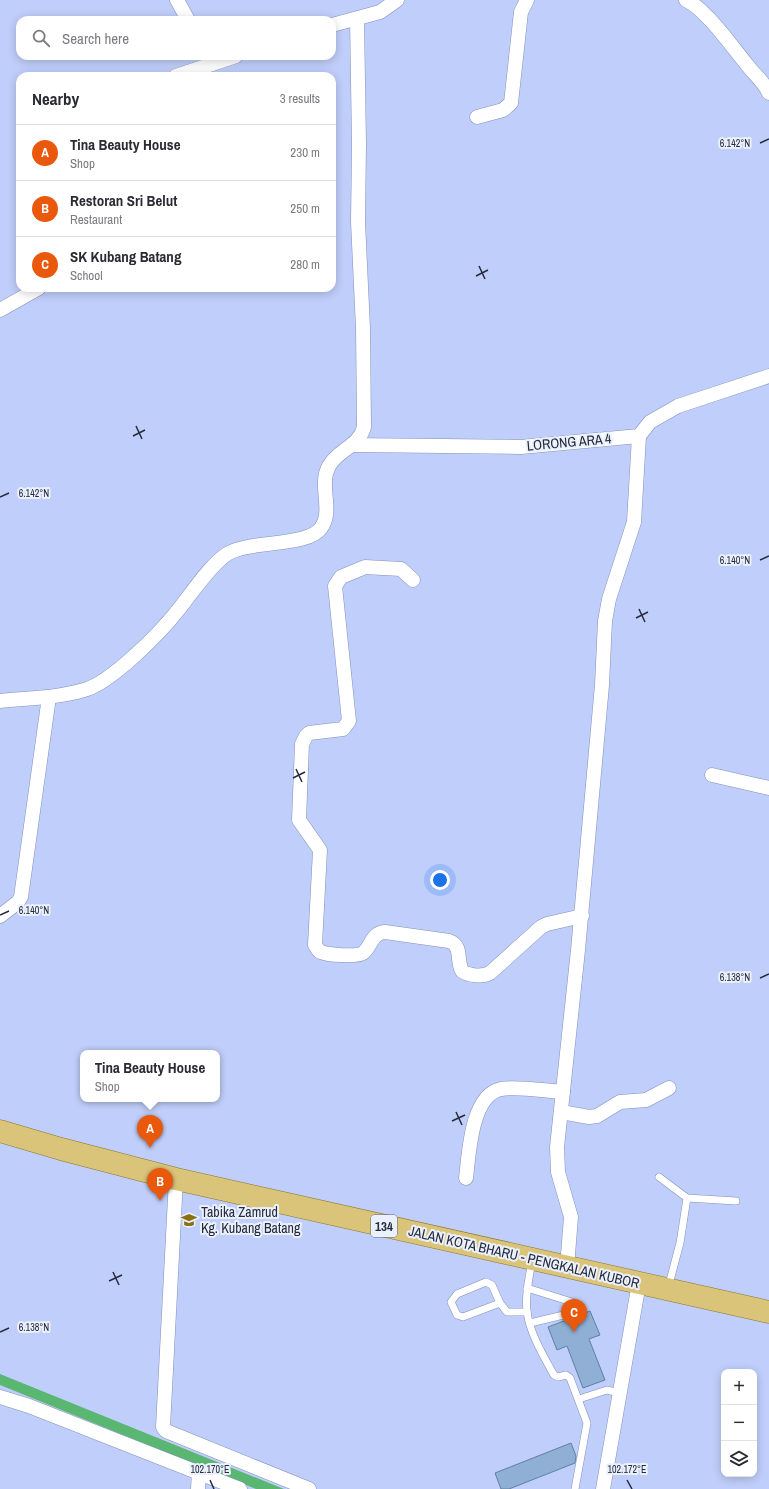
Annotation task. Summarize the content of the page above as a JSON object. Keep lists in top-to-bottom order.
{
  "streets": {
    "main road": ["134", "JALAN KOTA BHARU - PENGKALAN KUBOR"],
    "street": ["LORONG ARA 4"]
  },
  "places": {
    "school or university": ["Tabika Zamrud Kg. Kubang Batang"]
  },
  "page": {
    "search": "Search here",
    "heading": ["Nearby", "3 results"],
    "list": [
      {
        "mark": "A",
        "name": "Tina Beauty House",
        "note": "Shop",
        "value": "230 m"
      },
      {
        "mark": "B",
        "name": "Restoran Sri Belut",
        "note": "Restaurant",
        "value": "250 m"
      },
      {
        "mark": "C",
        "name": "SK Kubang Batang",
        "note": "School",
        "value": "280 m"
      }
    ],
    "popup": ["Tina Beauty House", "Shop"],
    "pins": ["A", "B", "C"],
    "map_buttons": ["+", "−"]
  },
  "coordinates": [
    "6.142°N",
    "6.140°N",
    "6.138°N",
    "102.170°E",
    "102.172°E"
  ]
}
